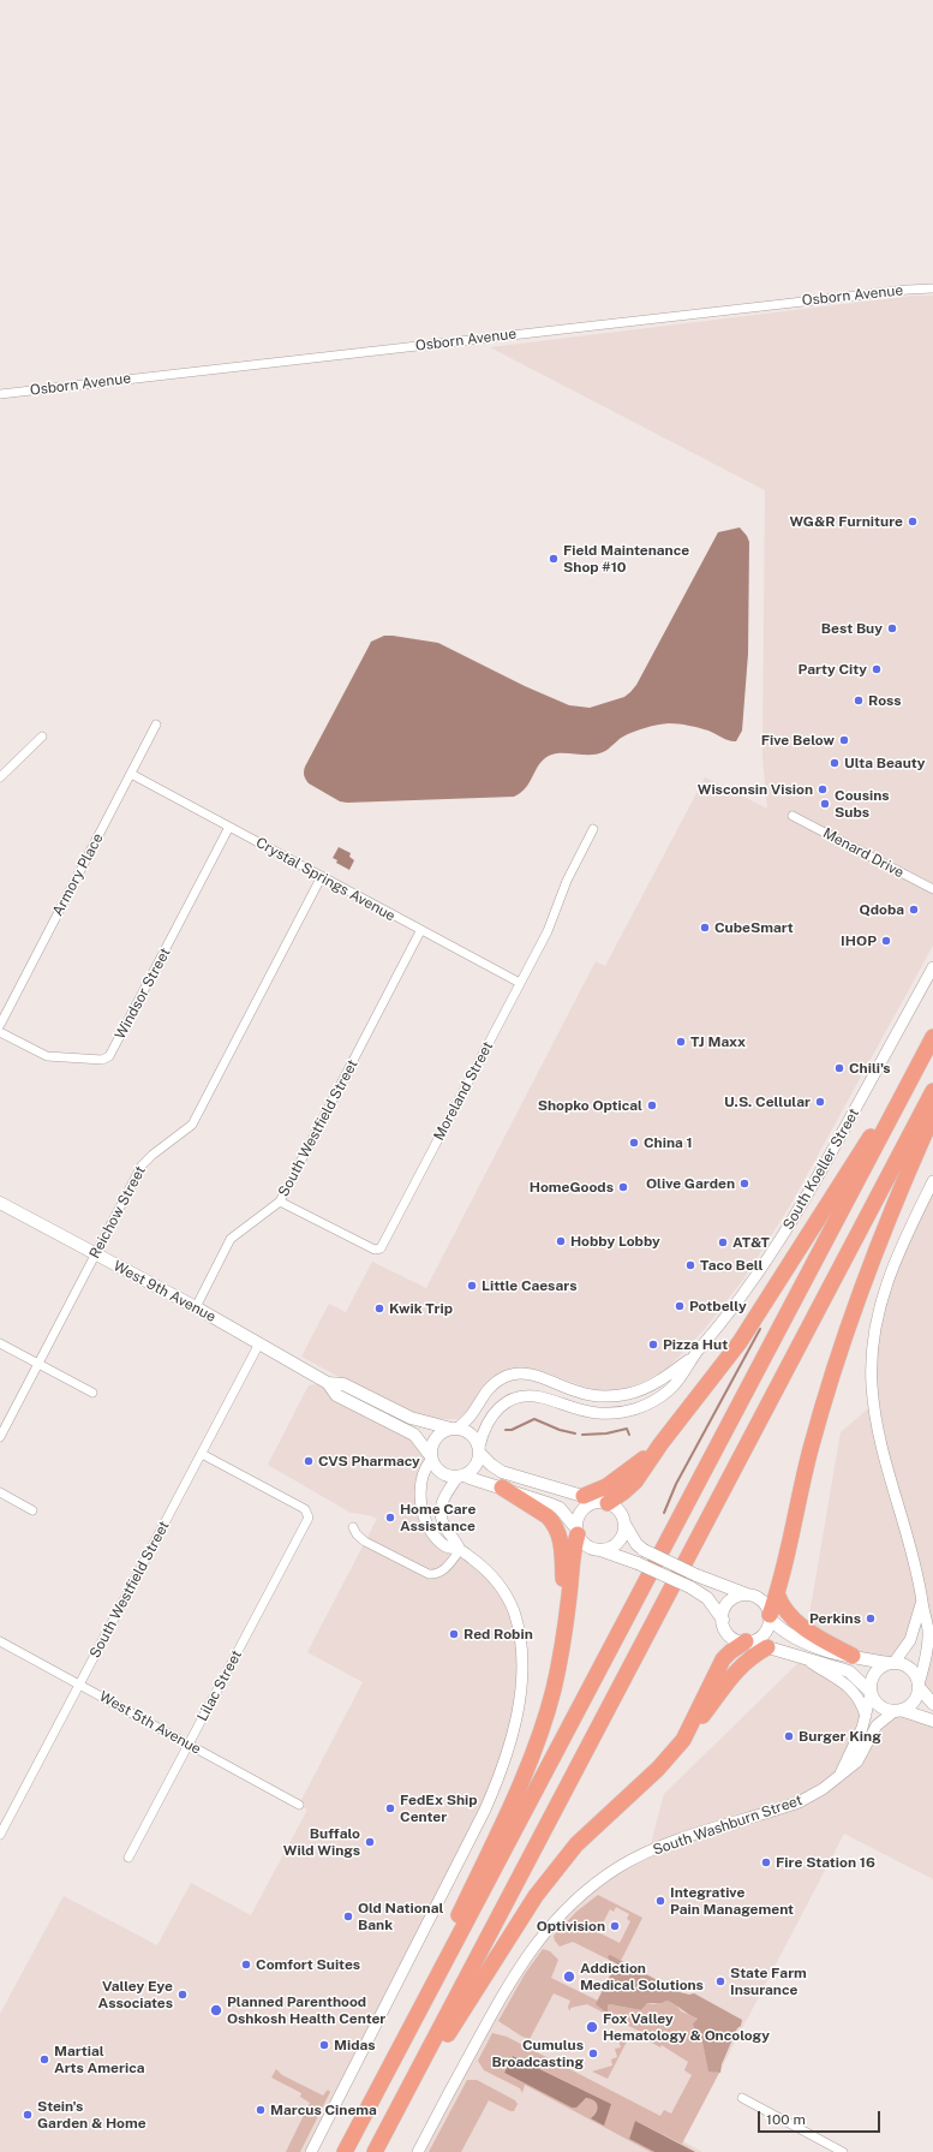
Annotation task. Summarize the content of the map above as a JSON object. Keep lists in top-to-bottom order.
{
  "streets": {
    "main road": ["West 9th Avenue"],
    "street": [
      "Osborn Avenue",
      "Menard Drive",
      "Armory Place",
      "Crystal Springs Avenue",
      "Windsor Street",
      "Moreland Street",
      "South Westfield Street",
      "South Koeller Street",
      "Reichow Street",
      "Lilac Street",
      "West 5th Avenue",
      "South Washburn Street"
    ]
  },
  "crossings": [
    ["Armory Place", "Crystal Springs Avenue"],
    ["Crystal Springs Avenue", "Windsor Street"],
    ["Crystal Springs Avenue", "Moreland Street"],
    ["Crystal Springs Avenue", "South Westfield Street"],
    ["Crystal Springs Avenue", "Reichow Street"],
    ["Moreland Street", "South Westfield Street"],
    ["South Westfield Street", "West 9th Avenue"],
    ["South Westfield Street", "Lilac Street"],
    ["South Westfield Street", "West 5th Avenue"],
    ["South Koeller Street", "West 9th Avenue"],
    ["Reichow Street", "West 9th Avenue"],
    ["Lilac Street", "West 5th Avenue"]
  ],
  "places": [
    "WG&R Furniture",
    "Field Maintenance Shop #10",
    "Best Buy",
    "Party City",
    "Ross",
    "Five Below",
    "Ulta Beauty",
    "Wisconsin Vision",
    "Cousins Subs",
    "Qdoba",
    "CubeSmart",
    "IHOP",
    "TJ Maxx",
    "Chili's",
    "U.S. Cellular",
    "Shopko Optical",
    "China 1",
    "Olive Garden",
    "HomeGoods",
    "Hobby Lobby",
    "AT&T",
    "Taco Bell",
    "Little Caesars",
    "Potbelly",
    "Kwik Trip",
    "Pizza Hut",
    "CVS Pharmacy",
    "Home Care Assistance",
    "Perkins",
    "Red Robin",
    "Burger King",
    "FedEx Ship Center",
    "Buffalo Wild Wings",
    "Fire Station 16",
    "Integrative Pain Management",
    "Old National Bank",
    "Optivision",
    "Comfort Suites",
    "Addiction Medical Solutions",
    "State Farm Insurance",
    "Valley Eye Associates",
    "Planned Parenthood Oshkosh Health Center",
    "Fox Valley Hematology & Oncology",
    "Midas",
    "Cumulus Broadcasting",
    "Martial Arts America",
    "Marcus Cinema",
    "Stein's Garden & Home"
  ],
  "scale_bar": "100 m"
}
